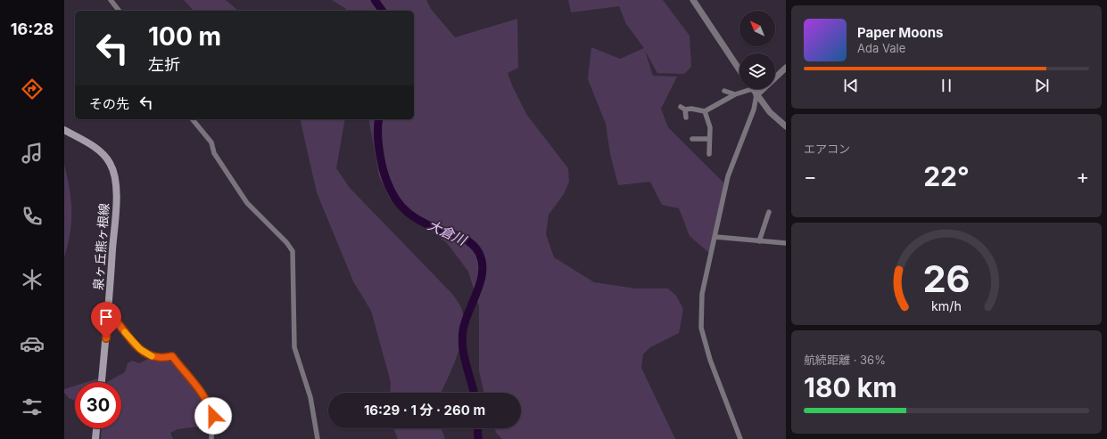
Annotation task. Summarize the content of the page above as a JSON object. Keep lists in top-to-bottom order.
{
  "streets": {
    "main road": ["泉ヶ丘熊ヶ根線"]
  },
  "water": ["大倉川"],
  "north": "top left",
  "page": {
    "tabs": "16:28",
    "turn": ["100 m", "左折"],
    "song": ["Paper Moons", "Ada Vale"],
    "then": "その先",
    "tile": [
      "エアコン",
      ["航続距離 · 36%", "180 km"]
    ],
    "heat": ["−", "22°", "+"],
    "limit": "30",
    "trip": "16:29 · 1 分 · 260 m",
    "gauge": ["26", "km/h"]
  }
}
